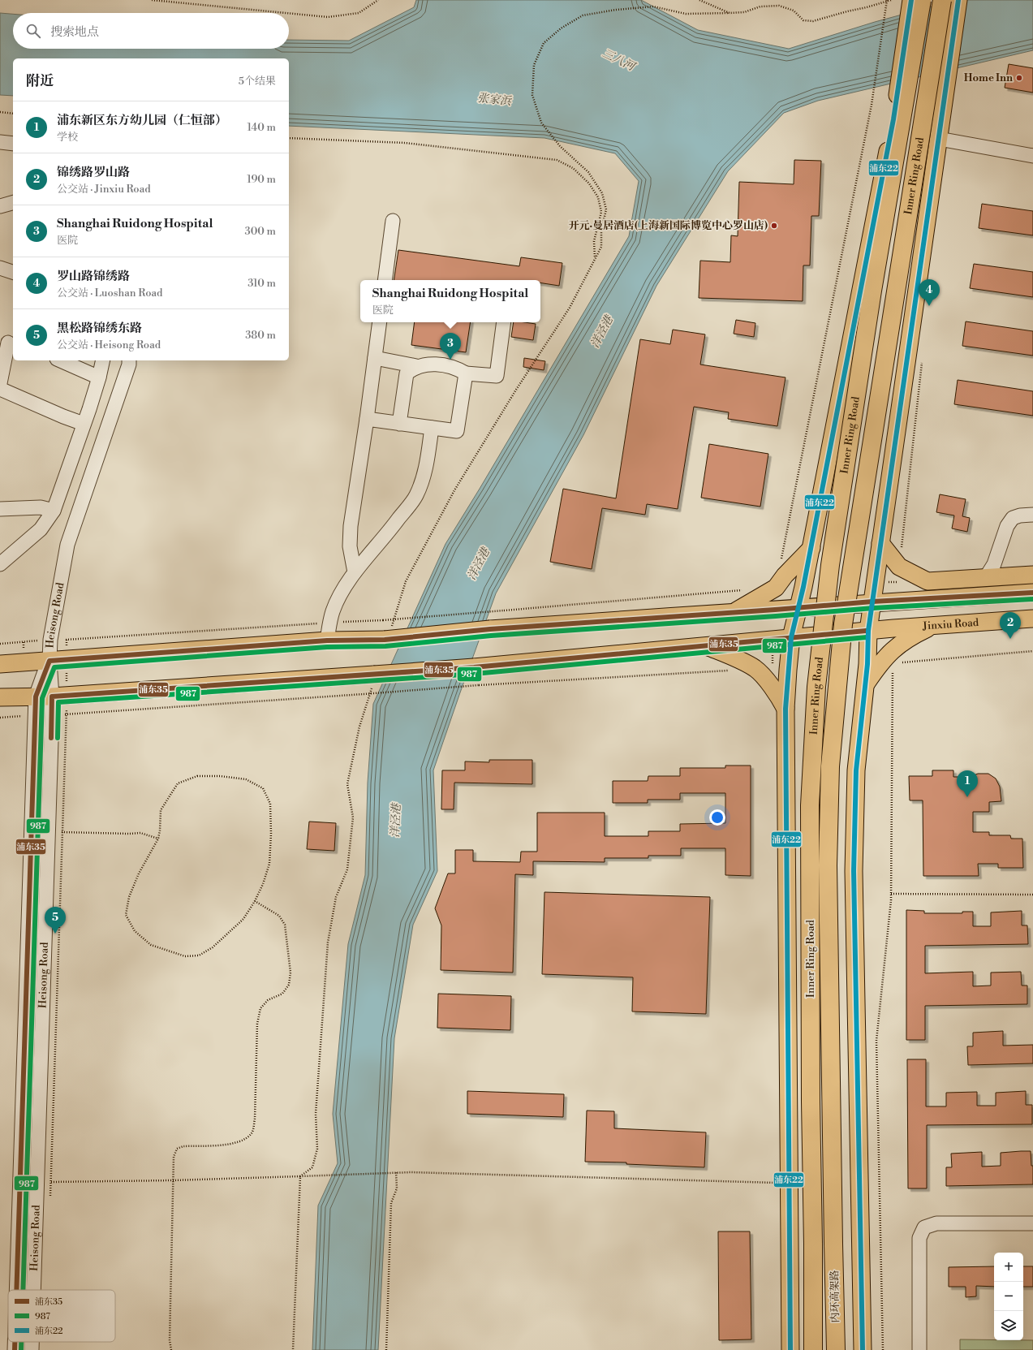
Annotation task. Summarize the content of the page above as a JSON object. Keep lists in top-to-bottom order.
{
  "streets": {
    "highway": ["Inner Ring Road", "内环高架路"],
    "main road": ["Jinxiu Road"],
    "street": ["Heisong Road"]
  },
  "crossings": [
    ["Inner Ring Road", "内环高架路"],
    ["Heisong Road", "Jinxiu Road"]
  ],
  "water": ["三八河", "张家浜", "洋泾港"],
  "places": ["Home Inn", "开元·曼居酒店(上海新国际博览中心罗山店)"],
  "lines": ["transit line 浦东22", "transit line 浦东35", "transit line 987"],
  "legend": ["浦东35", "987", "浦东22"],
  "page": {
    "search": "搜索地点",
    "heading": ["附近", "5个结果"],
    "list": [
      {
        "mark": "1",
        "name": "浦东新区东方幼儿园（仁恒部）",
        "note": "学校",
        "value": "140 m"
      },
      {
        "mark": "2",
        "name": "锦绣路罗山路",
        "note": "公交站 · Jinxiu Road",
        "value": "190 m"
      },
      {
        "mark": "3",
        "name": "Shanghai Ruidong Hospital",
        "note": "医院",
        "value": "300 m"
      },
      {
        "mark": "4",
        "name": "罗山路锦绣路",
        "note": "公交站 · Luoshan Road",
        "value": "310 m"
      },
      {
        "mark": "5",
        "name": "黑松路锦绣东路",
        "note": "公交站 · Heisong Road",
        "value": "380 m"
      }
    ],
    "pins": [
      "4",
      "3",
      "2",
      "1",
      "5"
    ],
    "popup": ["Shanghai Ruidong Hospital", "医院"],
    "map_buttons": ["+", "−"]
  }
}
